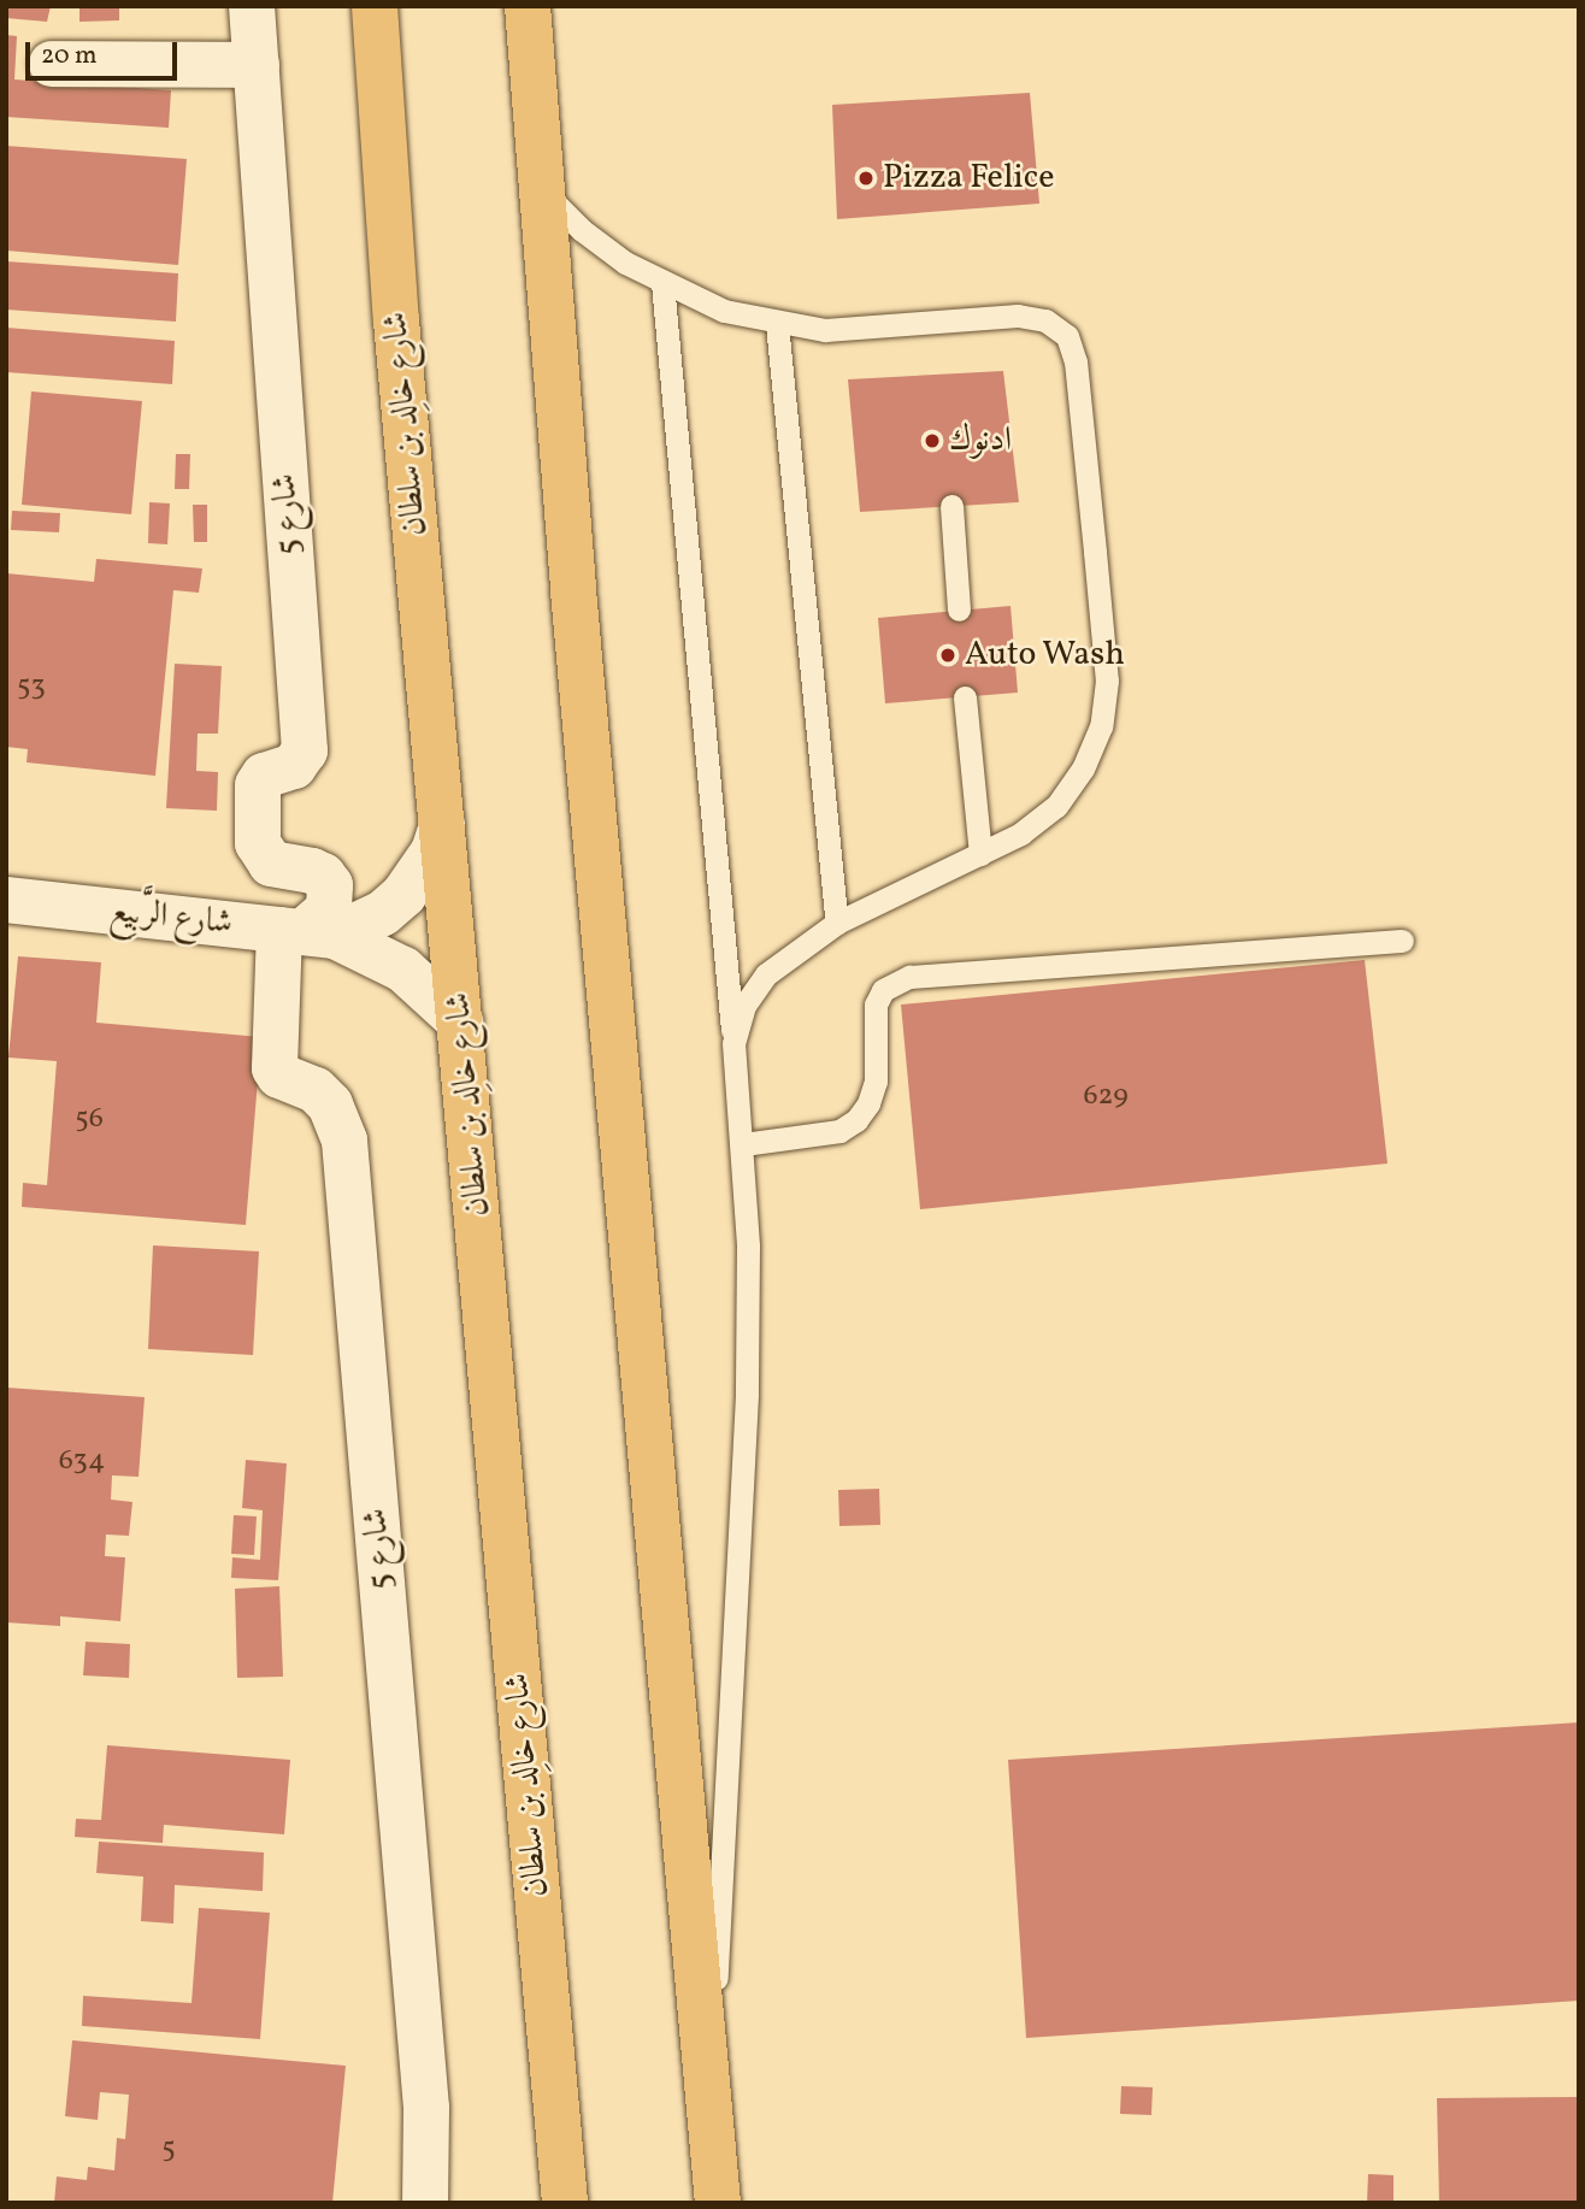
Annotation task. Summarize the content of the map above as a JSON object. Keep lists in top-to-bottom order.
{
  "streets": {
    "main road": ["شارع خالِد بن سلطان"],
    "street": ["شارع 5", "شارع الرَّبِيع"]
  },
  "crossings": [
    ["شارع خالِد بن سلطان", "شارع الرَّبِيع"],
    ["شارع 5", "شارع الرَّبِيع"]
  ],
  "places": ["Pizza Felice", "ادنوك", "Auto Wash"],
  "house_numbers": [
    "53",
    "629",
    "56",
    "634",
    "5"
  ],
  "scale_bar": "20 m"
}
